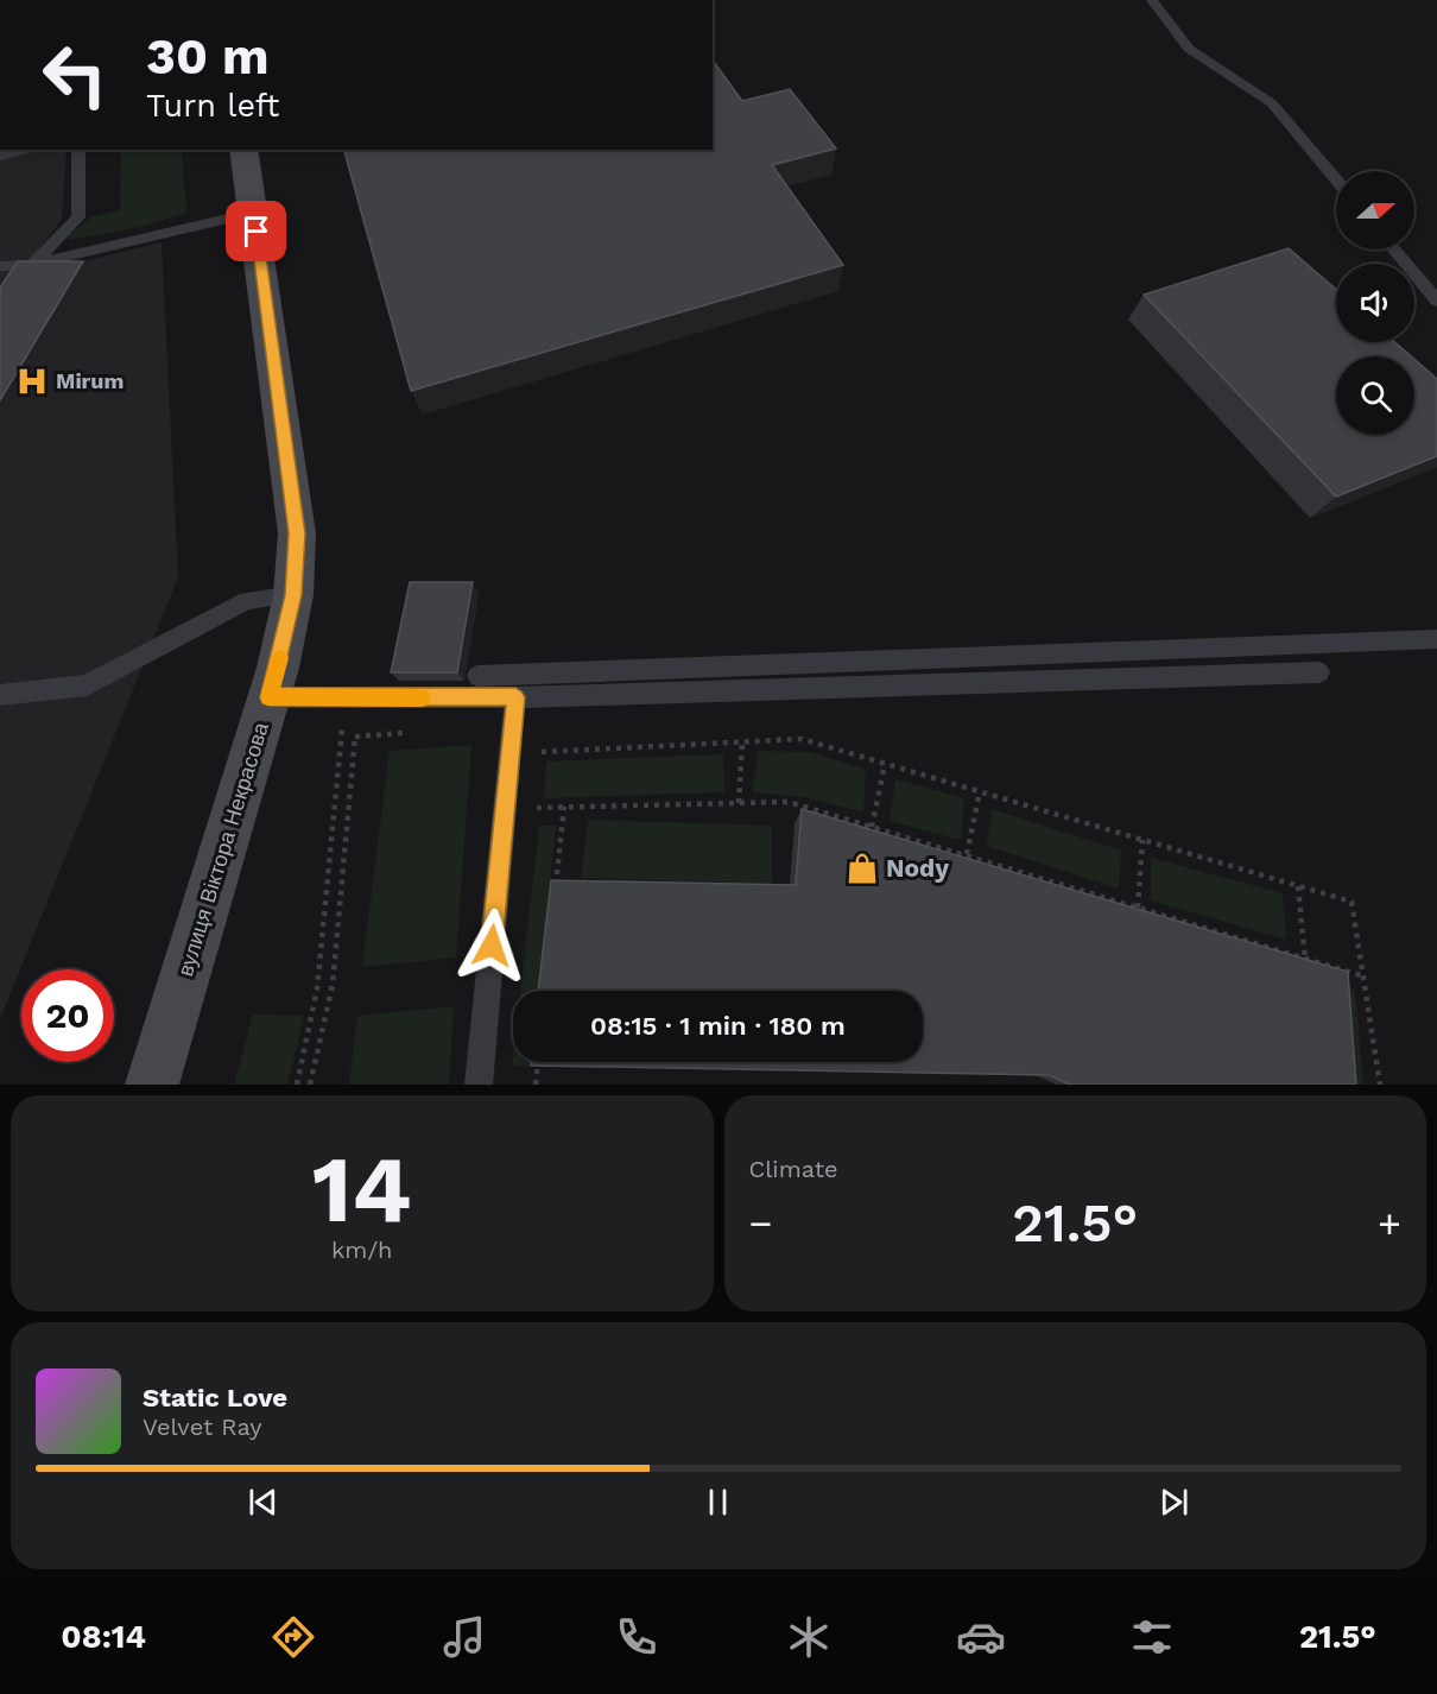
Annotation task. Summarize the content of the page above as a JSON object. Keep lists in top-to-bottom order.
{
  "streets": {
    "main road": ["вулиця Віктора Некрасова"]
  },
  "places": {
    "hospital": ["Mirum"],
    "shop": ["Nody"]
  },
  "north": "right",
  "page": {
    "turn": ["30 m", "Turn left"],
    "limit": "20",
    "trip": "08:15 · 1 min · 180 m",
    "tile": [
      ["14", "km/h"],
      "Climate"
    ],
    "heat": ["−", "21.5°", "+"],
    "song": ["Static Love", "Velvet Ray"],
    "tabs": ["08:14", "21.5°"]
  }
}
